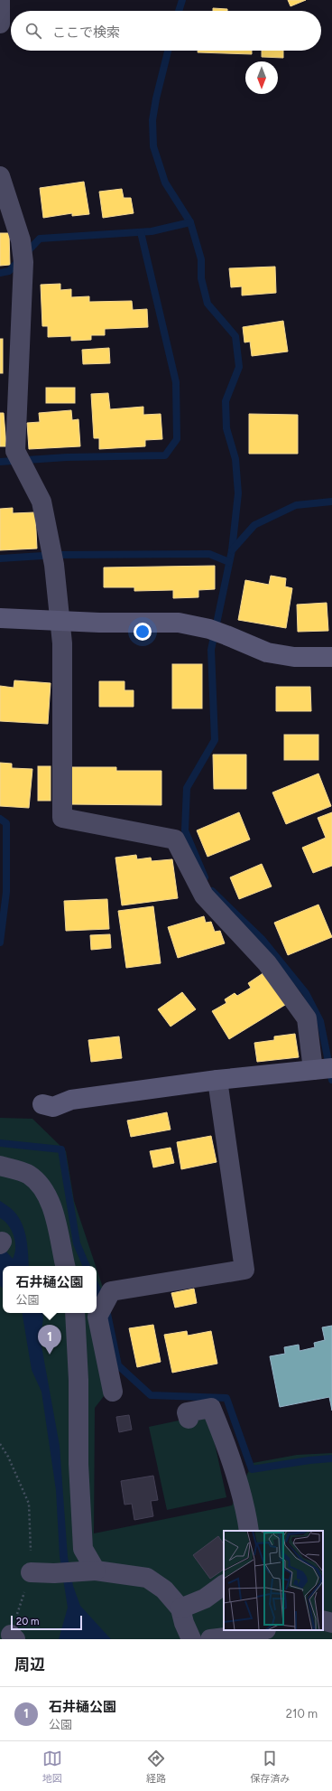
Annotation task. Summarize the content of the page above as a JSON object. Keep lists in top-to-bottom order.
{
  "scale_bar": "20 m",
  "north": "bottom",
  "page": {
    "search": "ここで検索",
    "popup": ["石井樋公園", "公園"],
    "pins": "1",
    "scale": "20 m",
    "heading": "周辺",
    "list": [
      {
        "mark": "1",
        "name": "石井樋公園",
        "note": "公園",
        "value": "210 m"
      }
    ],
    "nav": ["地図", "経路", "保存済み"]
  }
}
